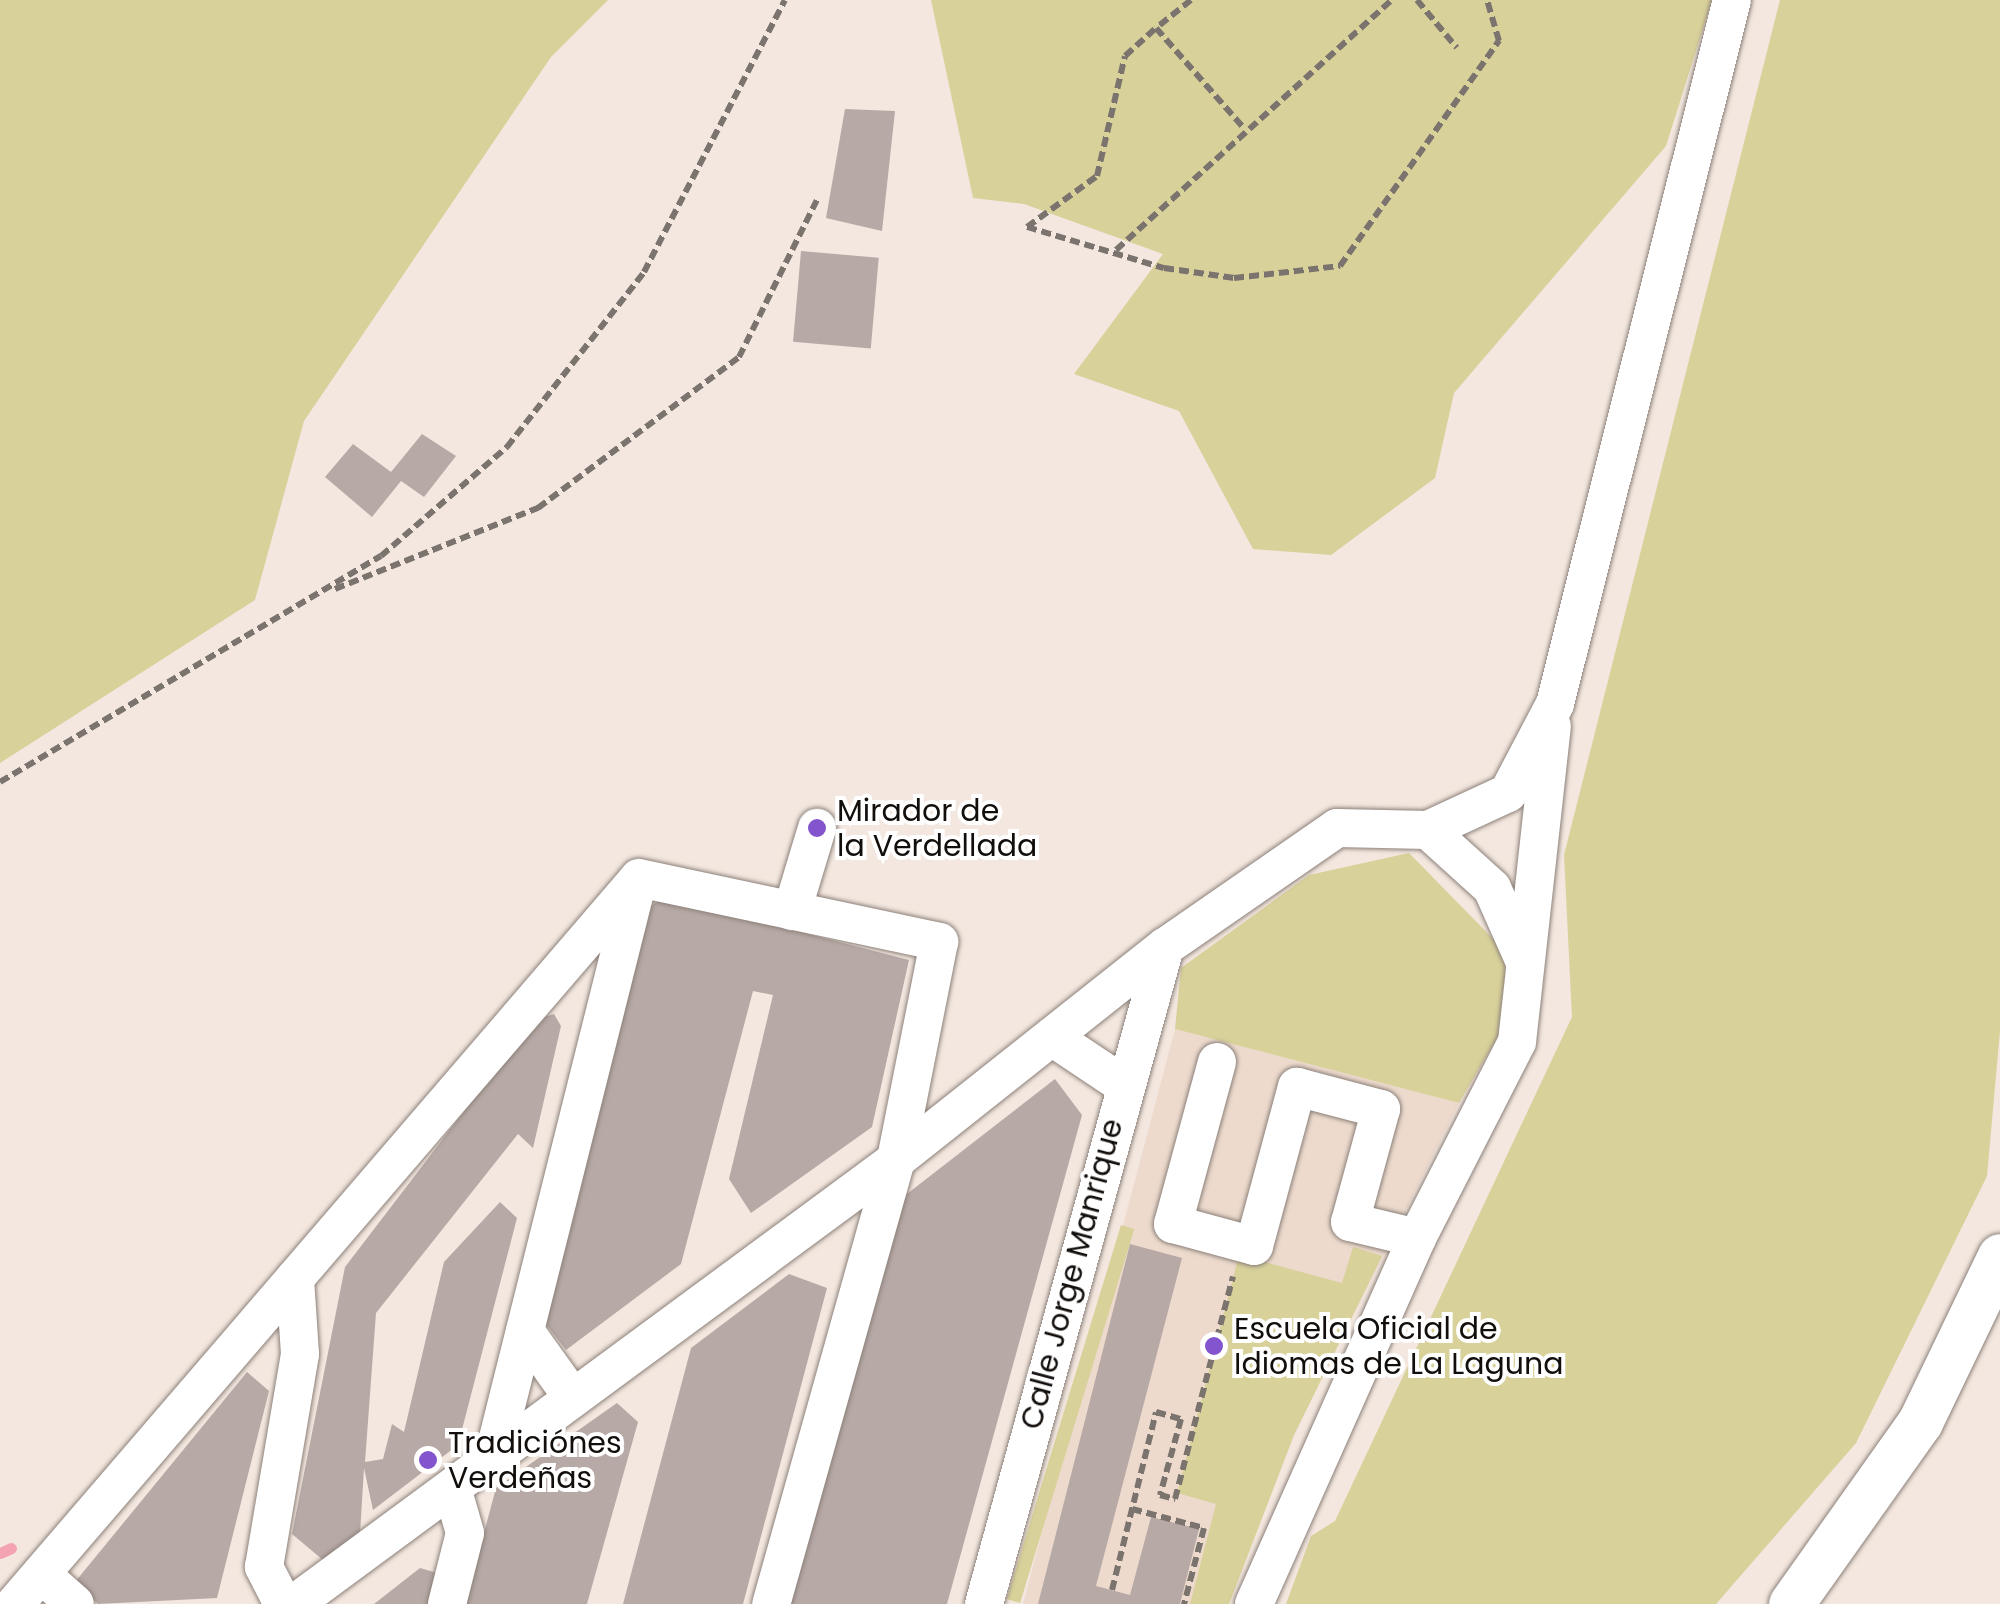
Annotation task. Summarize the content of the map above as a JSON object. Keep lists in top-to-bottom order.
{
  "streets": {
    "street": ["Calle Jorge Manrique"]
  },
  "places": ["Mirador de la Verdellada", "Escuela Oficial de Idiomas de La Laguna", "Tradiciónes Verdeñas"]
}
